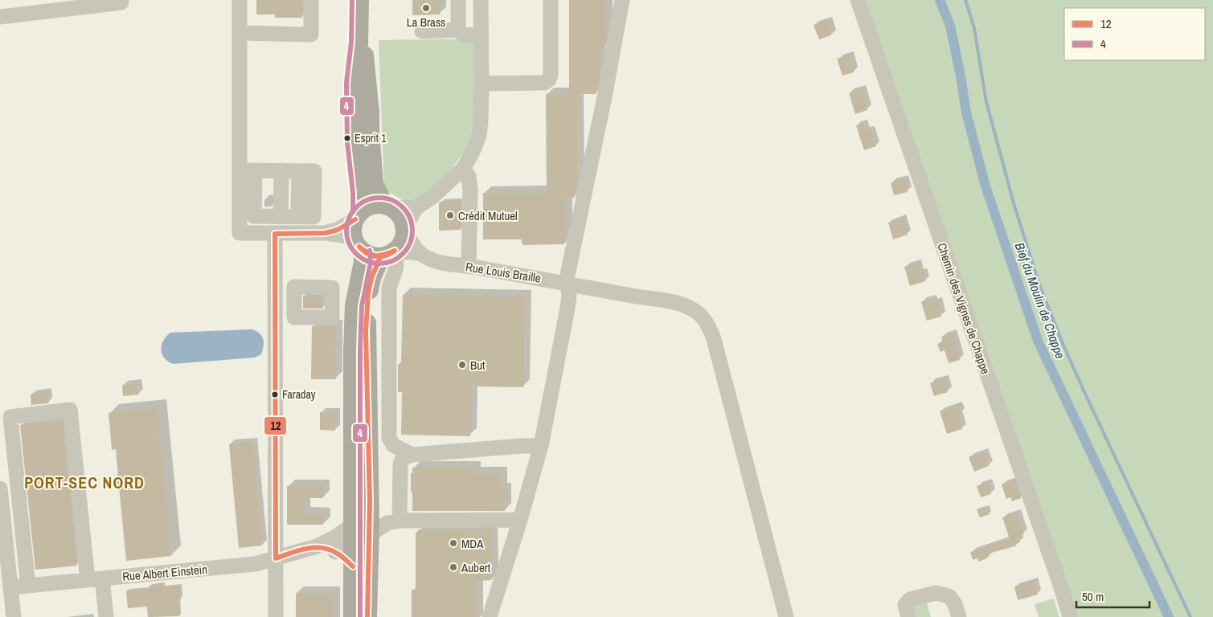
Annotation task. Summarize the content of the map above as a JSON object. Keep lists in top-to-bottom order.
{
  "streets": {
    "street": ["Rue Louis Braille", "Chemin des Vignes de Chappe", "Rue Albert Einstein"]
  },
  "districts": ["PORT-SEC NORD"],
  "water": ["Bief du Moulin de Chappe"],
  "places": [
    "La Brass",
    "Esprit 1",
    "Crédit Mutuel",
    "But",
    "Faraday",
    "MDA",
    "Aubert"
  ],
  "lines": ["transit line 4", "transit line 12"],
  "legend": ["12", "4"],
  "scale_bar": "50 m"
}
